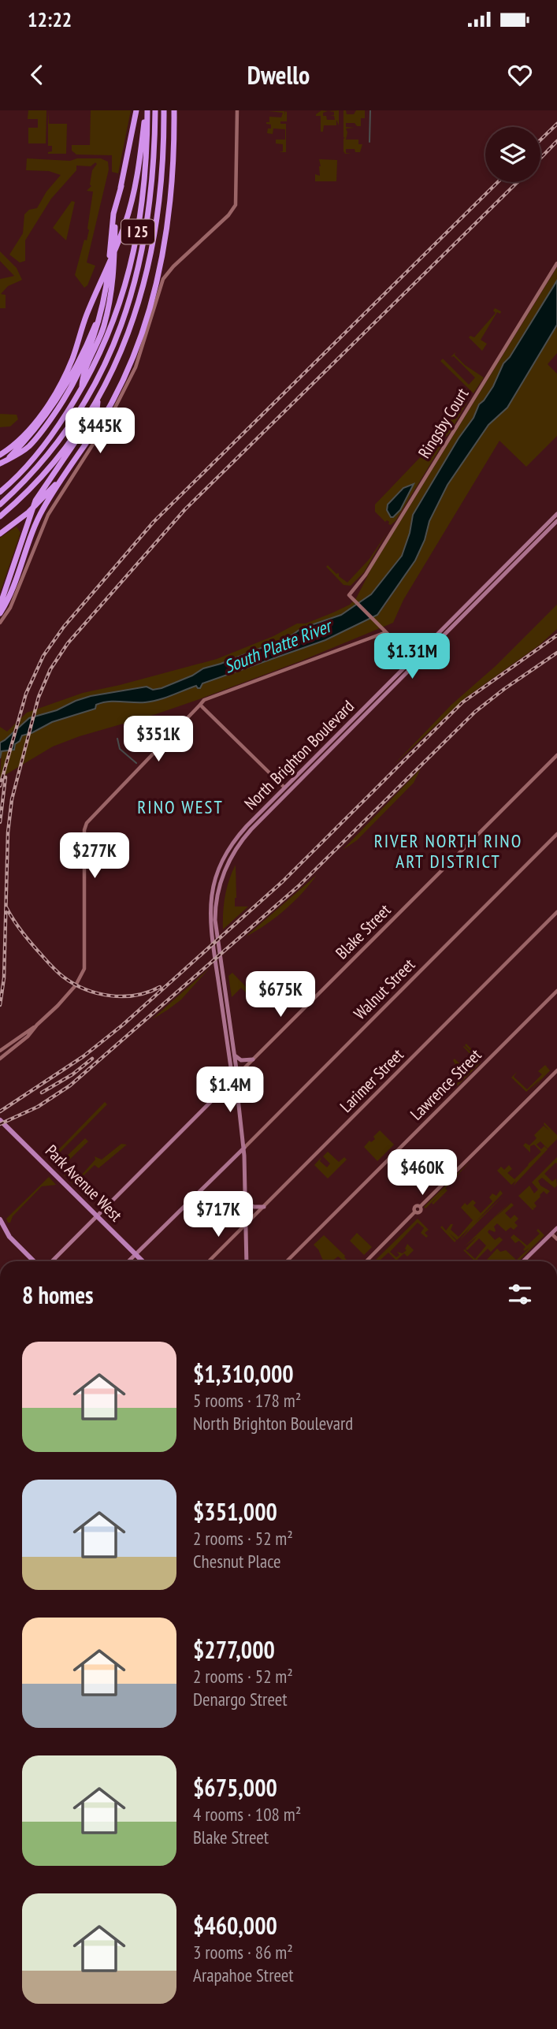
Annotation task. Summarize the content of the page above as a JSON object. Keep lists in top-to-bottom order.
{
  "streets": {
    "highway": ["I 25"],
    "main road": [
      "North Brighton Boulevard",
      "Blake Street",
      "Walnut Street",
      "Park Avenue West"
    ],
    "street": ["Ringsby Court", "Larimer Street", "Lawrence Street"]
  },
  "crossings": [
    ["Blake Street", "Park Avenue West"],
    ["Walnut Street", "Park Avenue West"]
  ],
  "districts": ["RINO WEST", "RIVER NORTH RINO ART DISTRICT"],
  "water": ["South Platte River"],
  "page": {
    "status": "12:22",
    "header": "Dwello",
    "price": [
      "$445K",
      "$1.31M",
      "$351K",
      "$277K",
      "$675K",
      "$1.4M",
      "$460K",
      "$717K"
    ],
    "heading": "8 homes",
    "list": [
      {
        "name": "$1,310,000",
        "note": "5 rooms · 178 m² · North Brighton Boulevard"
      },
      {
        "name": "$351,000",
        "note": "2 rooms · 52 m² · Chesnut Place"
      },
      {
        "name": "$277,000",
        "note": "2 rooms · 52 m² · Denargo Street"
      },
      {
        "name": "$675,000",
        "note": "4 rooms · 108 m² · Blake Street"
      },
      {
        "name": "$460,000",
        "note": "3 rooms · 86 m² · Arapahoe Street"
      }
    ]
  }
}
